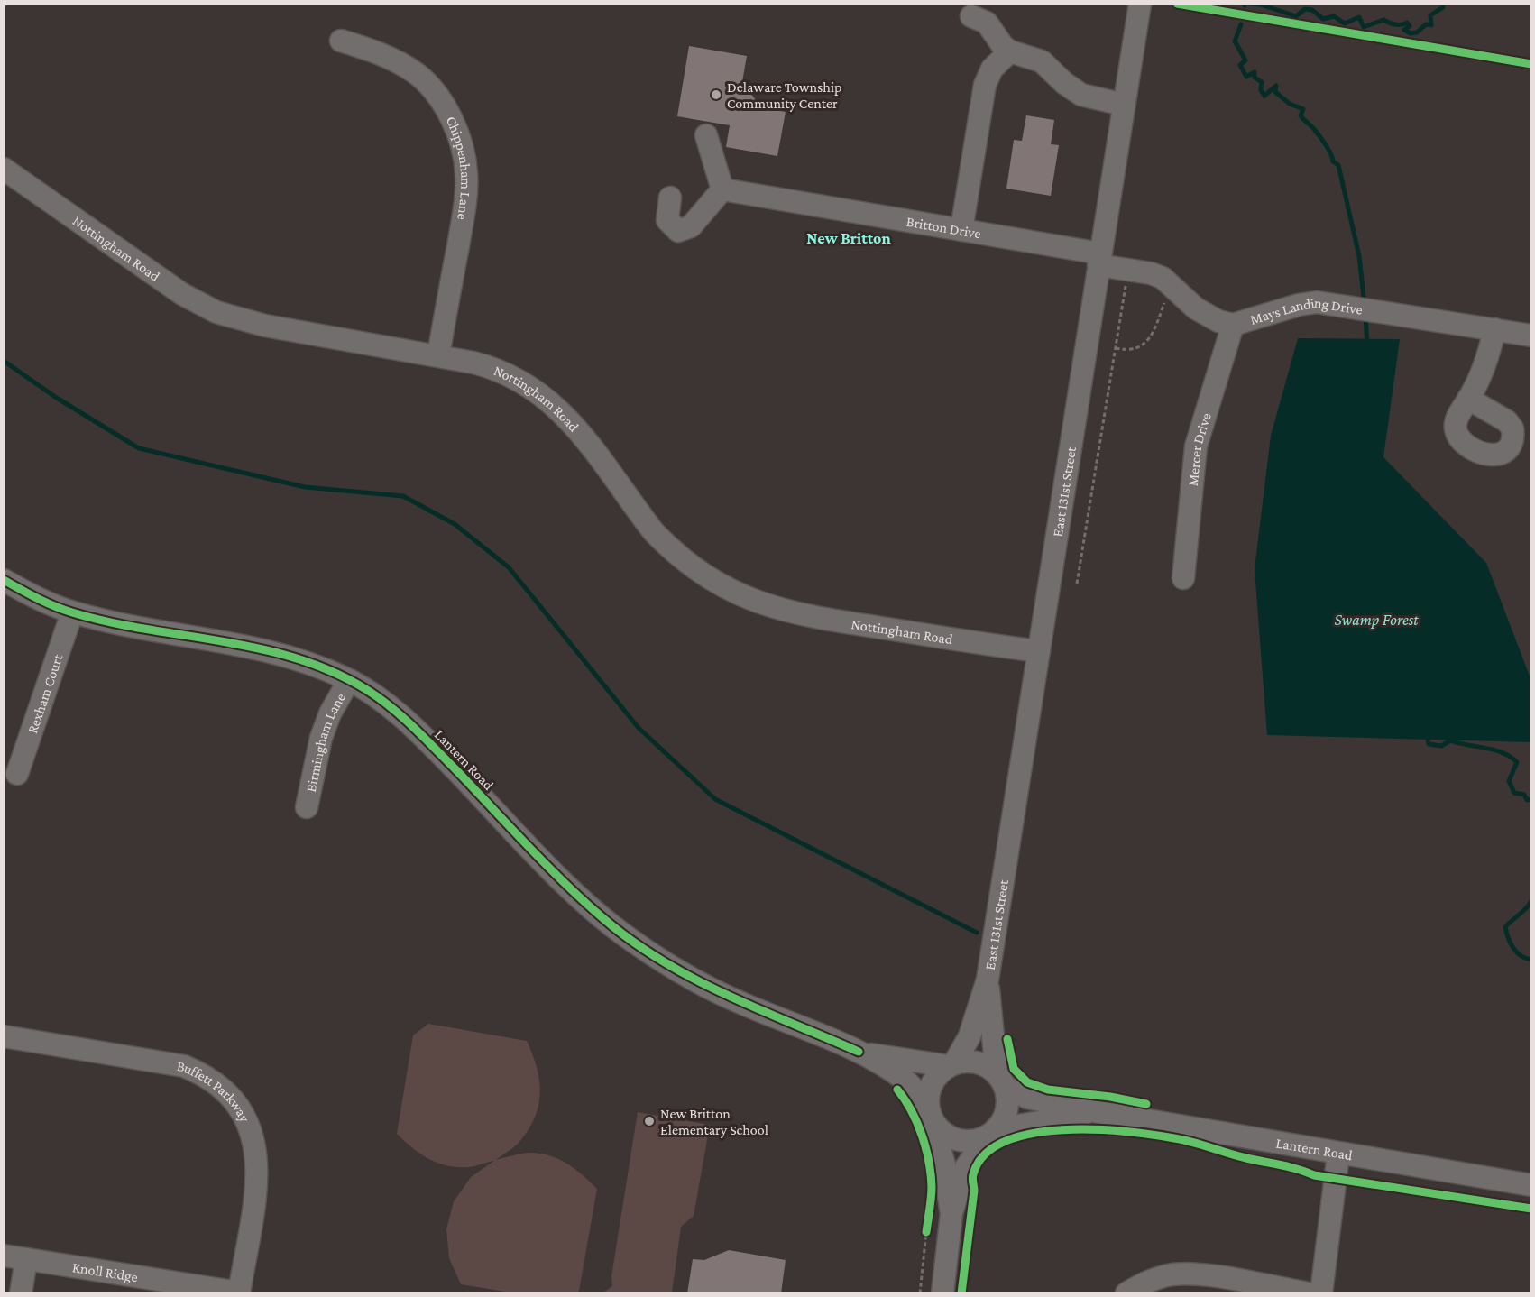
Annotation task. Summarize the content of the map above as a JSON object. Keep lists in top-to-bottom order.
{
  "streets": {
    "street": [
      "Chippenham Lane",
      "Britton Drive",
      "Nottingham Road",
      "Mays Landing Drive",
      "Mercer Drive",
      "East 131st Street",
      "Rexham Court",
      "Birmingham Lane",
      "Lantern Road",
      "Buffett Parkway",
      "Knoll Ridge"
    ]
  },
  "crossings": [
    ["Chippenham Lane", "Nottingham Road"],
    ["Britton Drive", "Mays Landing Drive"],
    ["Britton Drive", "East 131st Street"],
    ["Nottingham Road", "East 131st Street"],
    ["Mays Landing Drive", "Mercer Drive"],
    ["Mays Landing Drive", "East 131st Street"],
    ["East 131st Street", "Lantern Road"],
    ["Rexham Court", "Lantern Road"],
    ["Birmingham Lane", "Lantern Road"],
    ["Buffett Parkway", "Knoll Ridge"]
  ],
  "districts": ["New Britton"],
  "water": ["Swamp Forest"],
  "places": ["Delaware Township Community Center", "New Britton Elementary School"]
}
